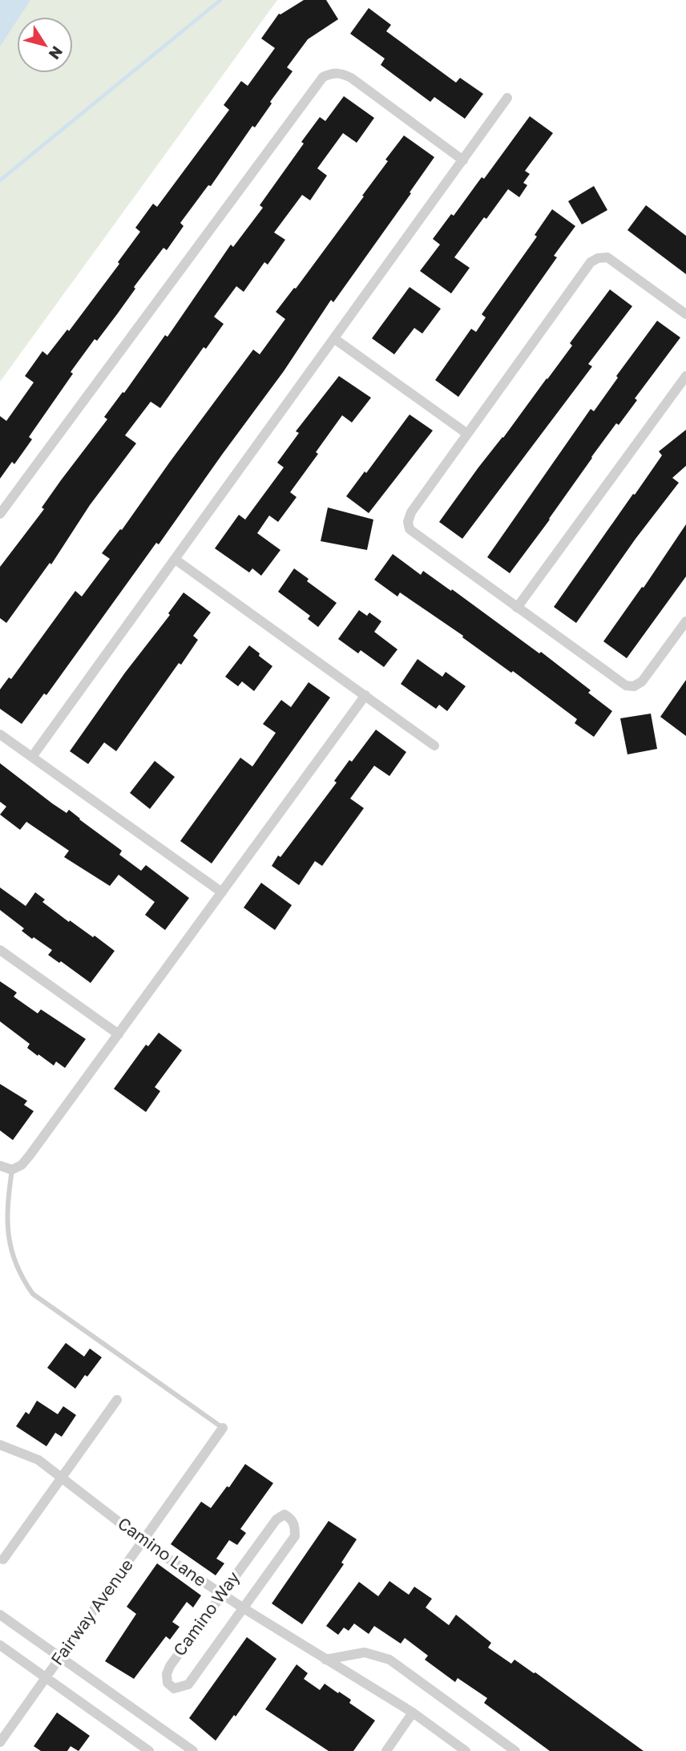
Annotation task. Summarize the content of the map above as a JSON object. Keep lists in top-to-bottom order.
{
  "streets": {
    "street": ["Camino Lane", "Fairway Avenue", "Camino Way"]
  },
  "crossings": [
    ["Camino Lane", "Fairway Avenue"],
    ["Camino Lane", "Camino Way"]
  ],
  "north": "bottom right"
}
